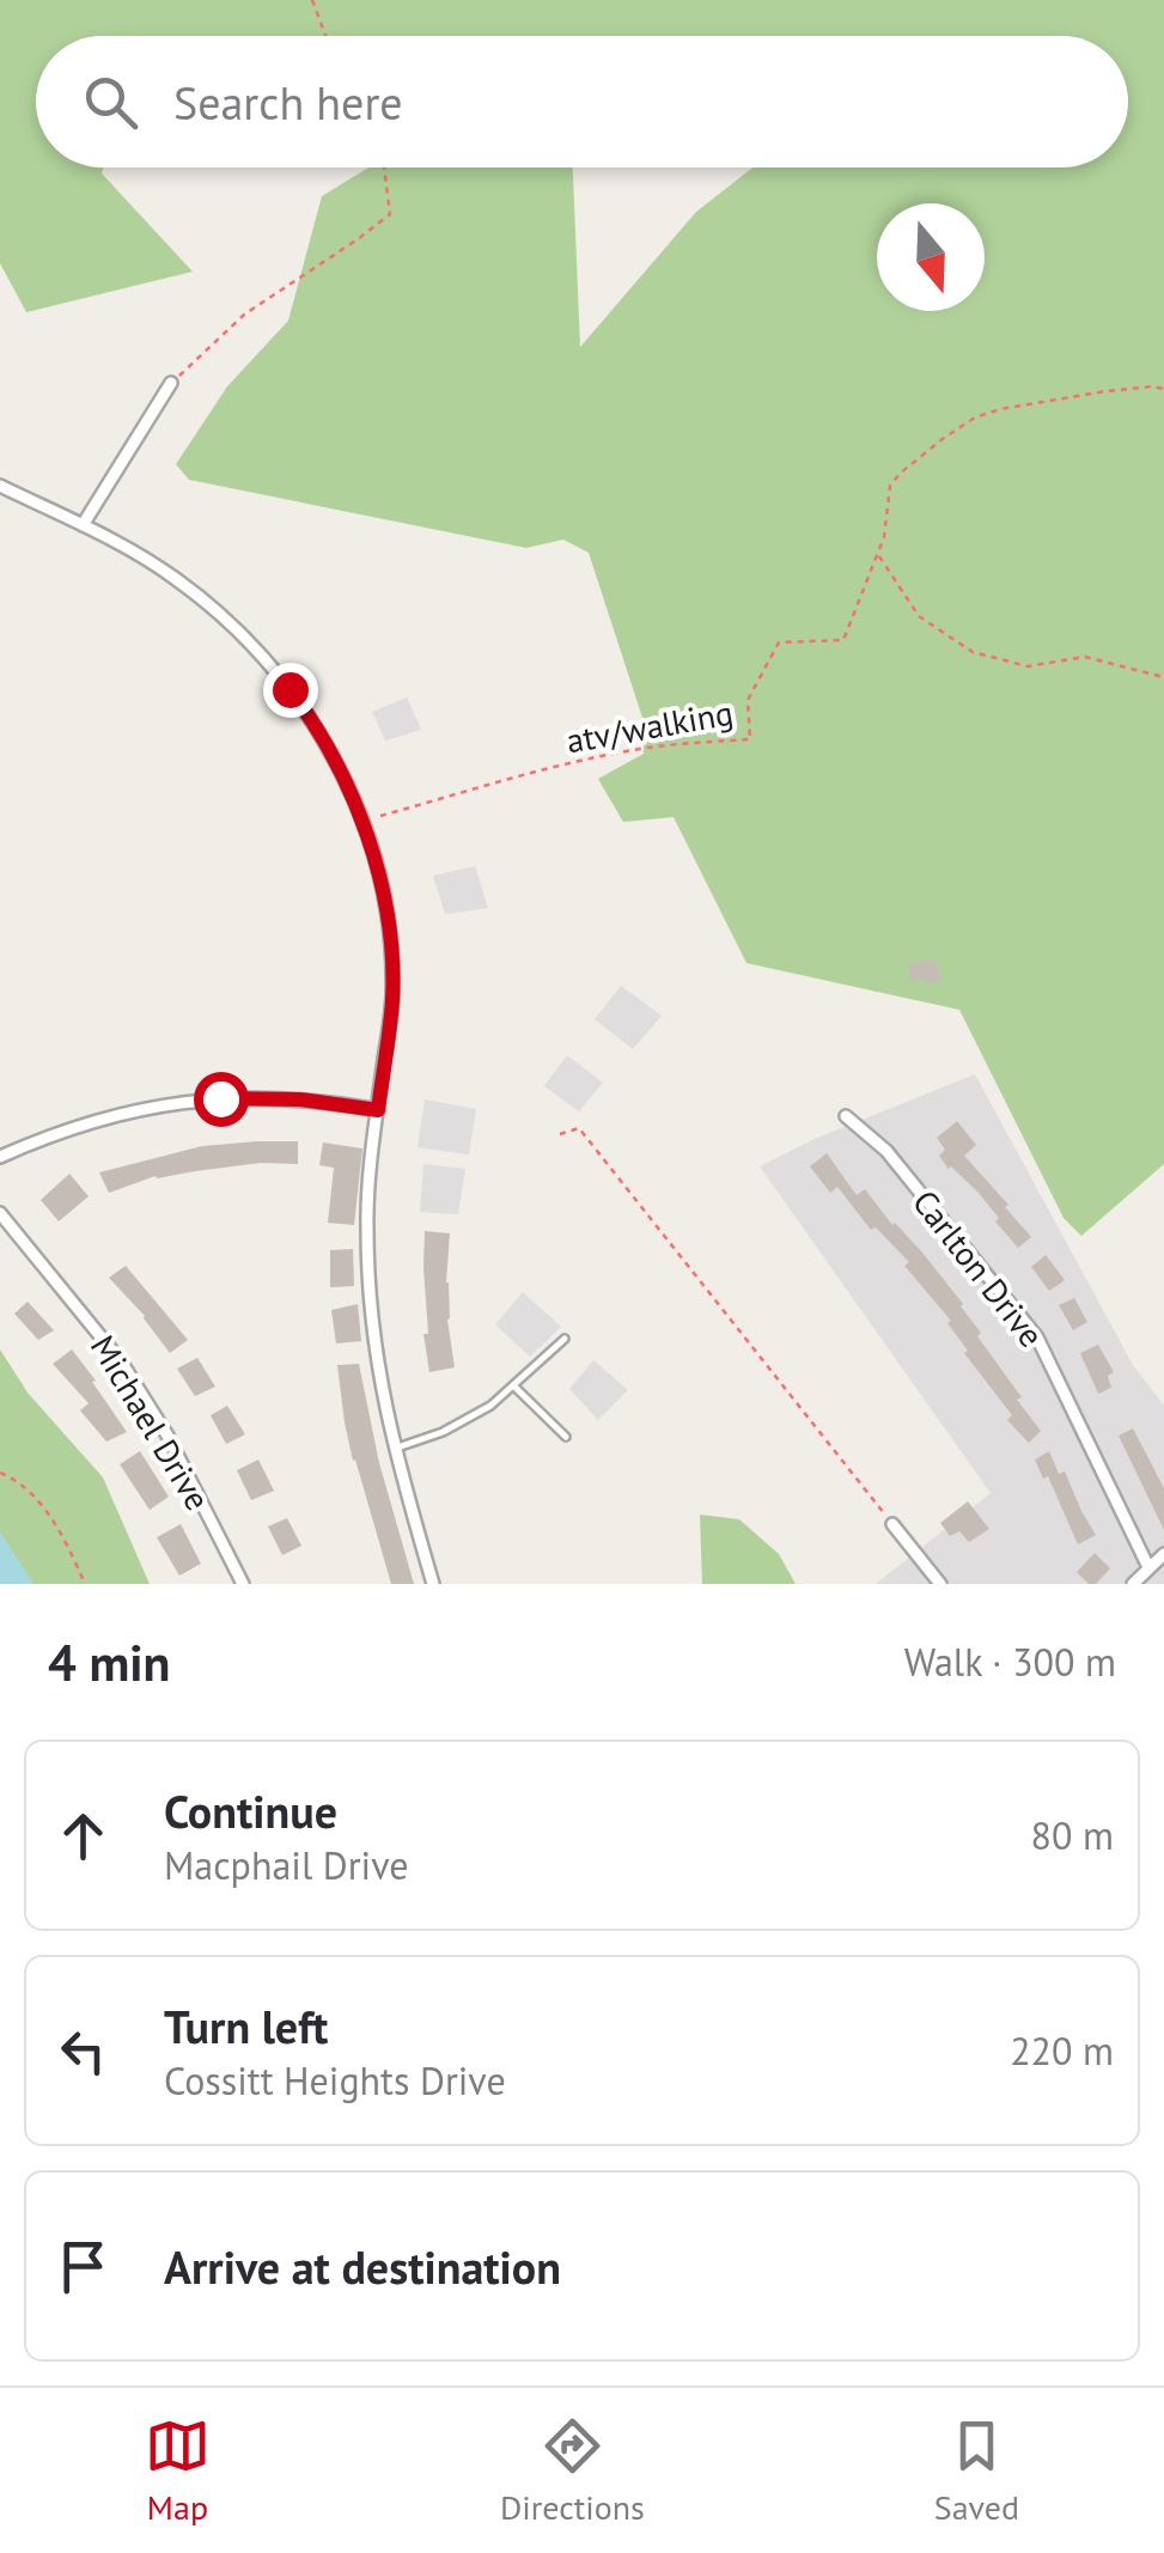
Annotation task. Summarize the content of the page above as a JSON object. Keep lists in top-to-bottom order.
{
  "streets": {
    "street": ["Carlton Drive", "Michael Drive"],
    "path": ["atv/walking"]
  },
  "north": "bottom",
  "page": {
    "search": "Search here",
    "heading": ["4 min", "Walk · 300 m"],
    "list": [
      ["Continue", "Macphail Drive", "80 m"],
      ["Turn left", "Cossitt Heights Drive", "220 m"],
      "Arrive at destination"
    ],
    "nav": ["Map", "Directions", "Saved"]
  }
}
